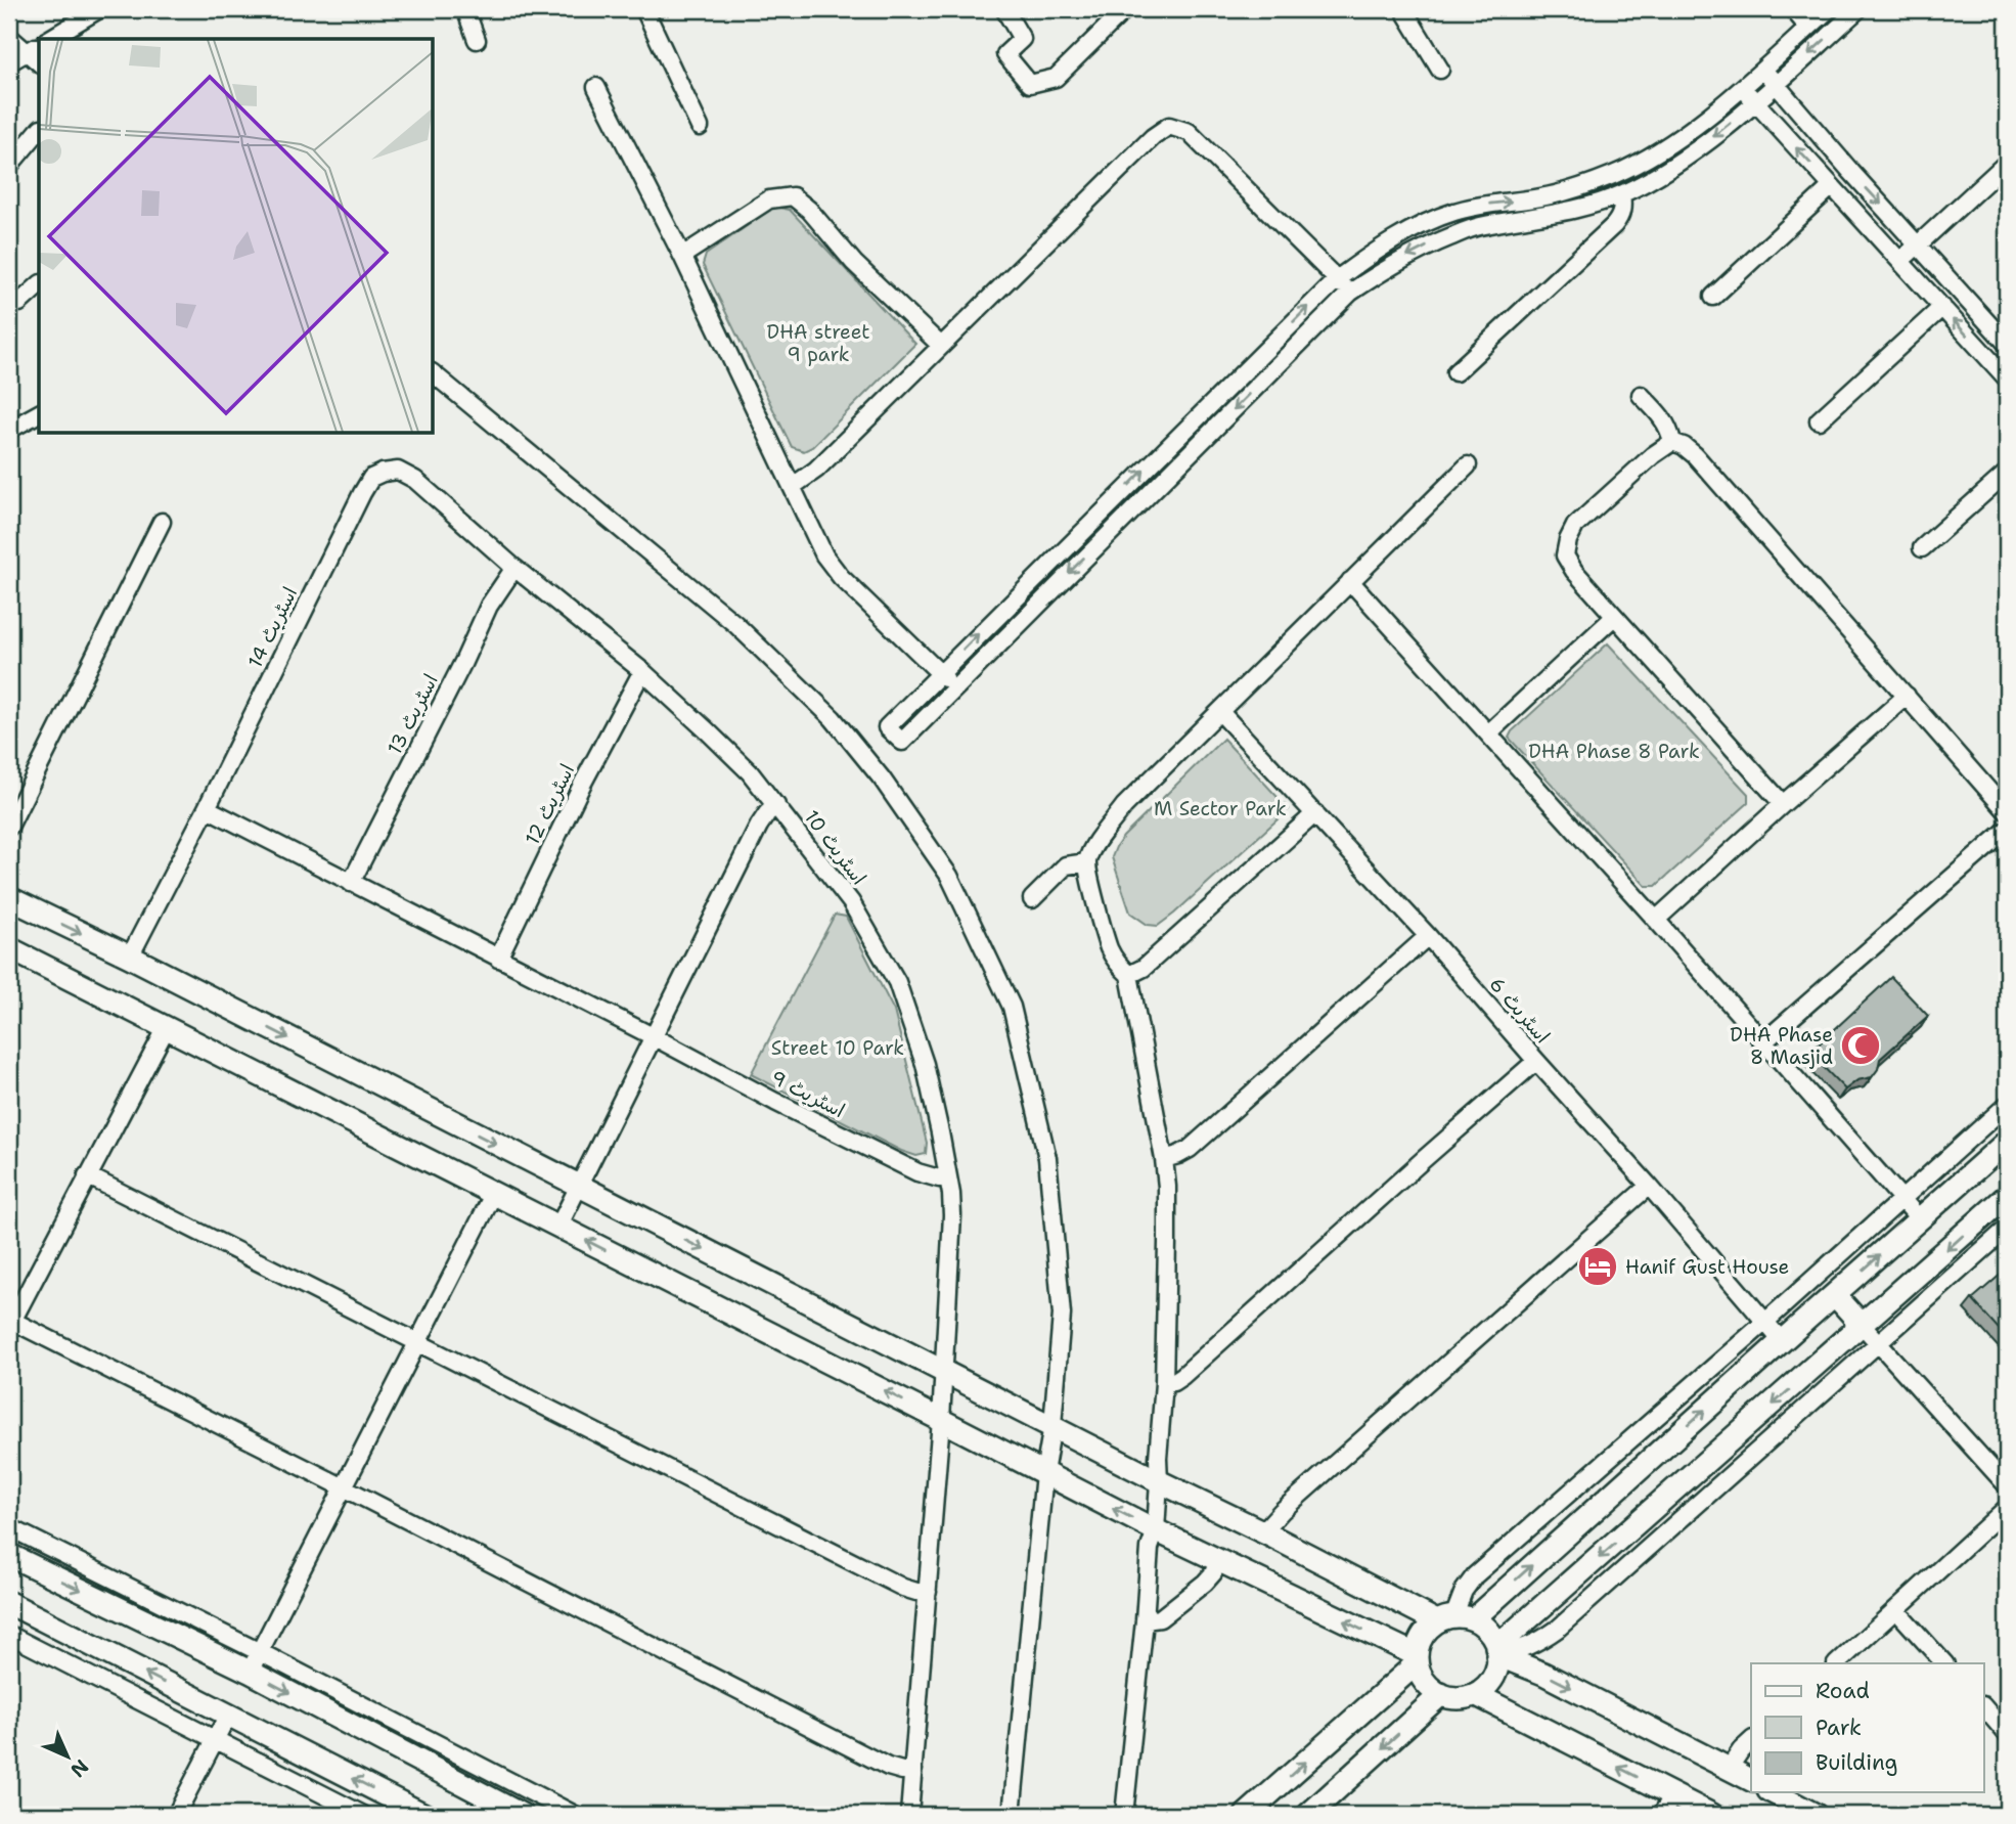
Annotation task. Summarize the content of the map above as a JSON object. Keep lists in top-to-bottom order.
{
  "streets": {
    "street": [
      "اسٹریٹ 14",
      "اسٹریٹ 13",
      "اسٹریٹ 12",
      "اسٹریٹ 10",
      "اسٹریٹ 6",
      "اسٹریٹ 9"
    ]
  },
  "crossings": [
    ["اسٹریٹ 14", "اسٹریٹ 10"],
    ["اسٹریٹ 14", "اسٹریٹ 9"],
    ["اسٹریٹ 13", "اسٹریٹ 10"],
    ["اسٹریٹ 13", "اسٹریٹ 9"],
    ["اسٹریٹ 12", "اسٹریٹ 10"],
    ["اسٹریٹ 12", "اسٹریٹ 9"],
    ["اسٹریٹ 10", "اسٹریٹ 9"]
  ],
  "parks": [
    "DHA street 9 park",
    "DHA Phase 8 Park",
    "M Sector Park",
    "Street 10 Park"
  ],
  "places": {
    "mosque": ["DHA Phase 8 Masjid"],
    "hotel": ["Hanif Gust House"]
  },
  "legend": ["Road", "Park", "Building"],
  "north": "bottom right"
}
